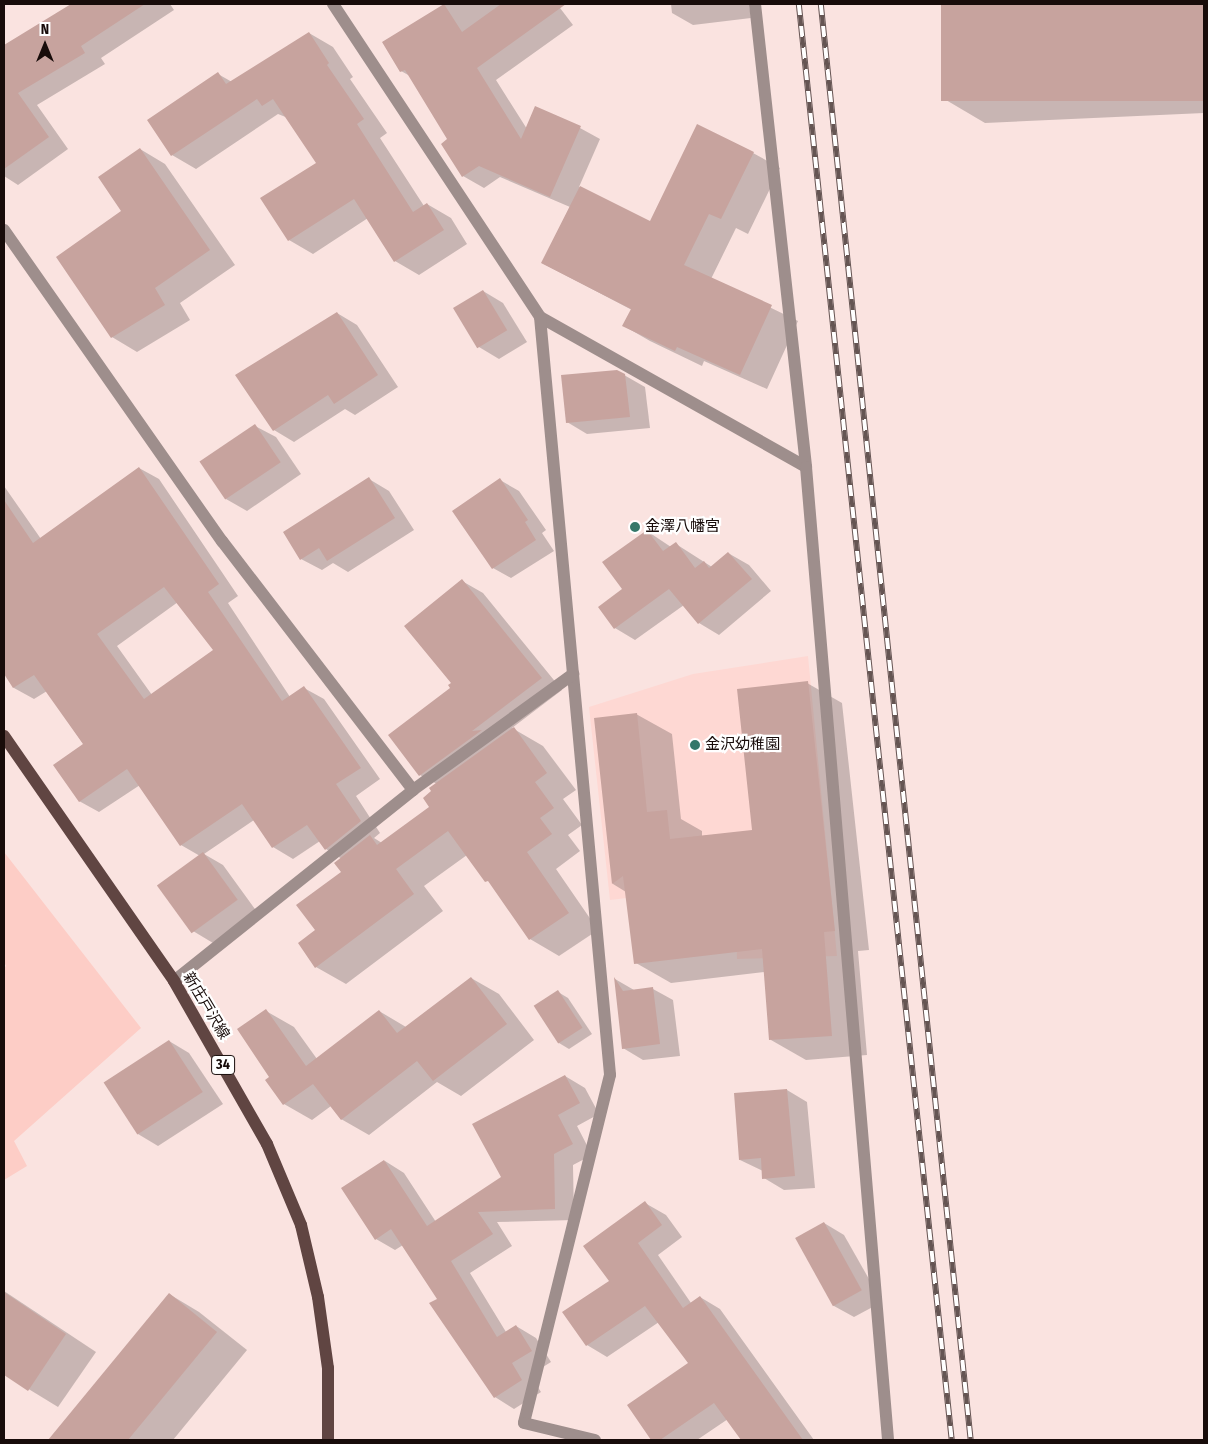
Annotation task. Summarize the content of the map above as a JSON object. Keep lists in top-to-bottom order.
{
  "streets": {
    "main road": ["新庄戸沢線", "34"]
  },
  "places": ["金澤八幡宮", "金沢幼稚園"],
  "north": "top"
}
